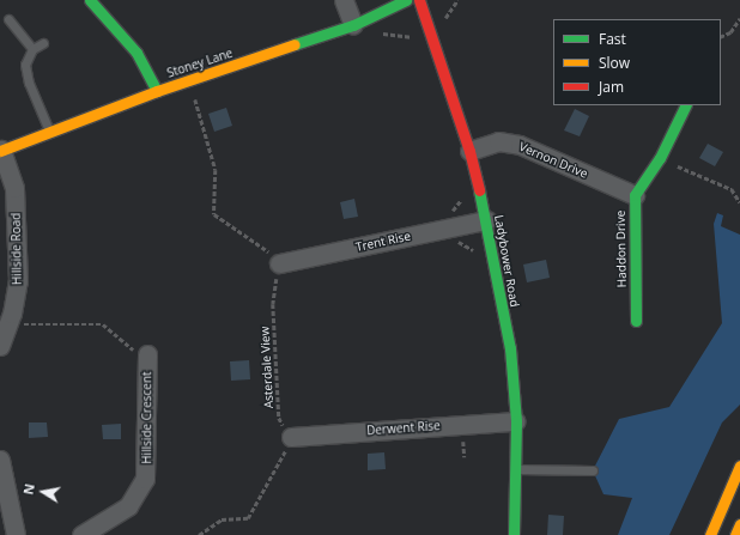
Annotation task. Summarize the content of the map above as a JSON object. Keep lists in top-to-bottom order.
{
  "streets": {
    "main road": ["Stoney Lane", "Haddon Drive", "Ladybower Road"],
    "street": [
      "Vernon Drive",
      "Trent Rise",
      "Hillside Road",
      "Hillside Crescent",
      "Derwent Rise"
    ],
    "path": ["Asterdale View"]
  },
  "crossings": [
    ["Stoney Lane", "Hillside Road"],
    ["Vernon Drive", "Haddon Drive"],
    ["Vernon Drive", "Ladybower Road"],
    ["Trent Rise", "Ladybower Road"],
    ["Trent Rise", "Asterdale View"],
    ["Ladybower Road", "Derwent Rise"],
    ["Asterdale View", "Derwent Rise"]
  ],
  "legend": ["Fast", "Slow", "Jam"],
  "north": "left"
}
